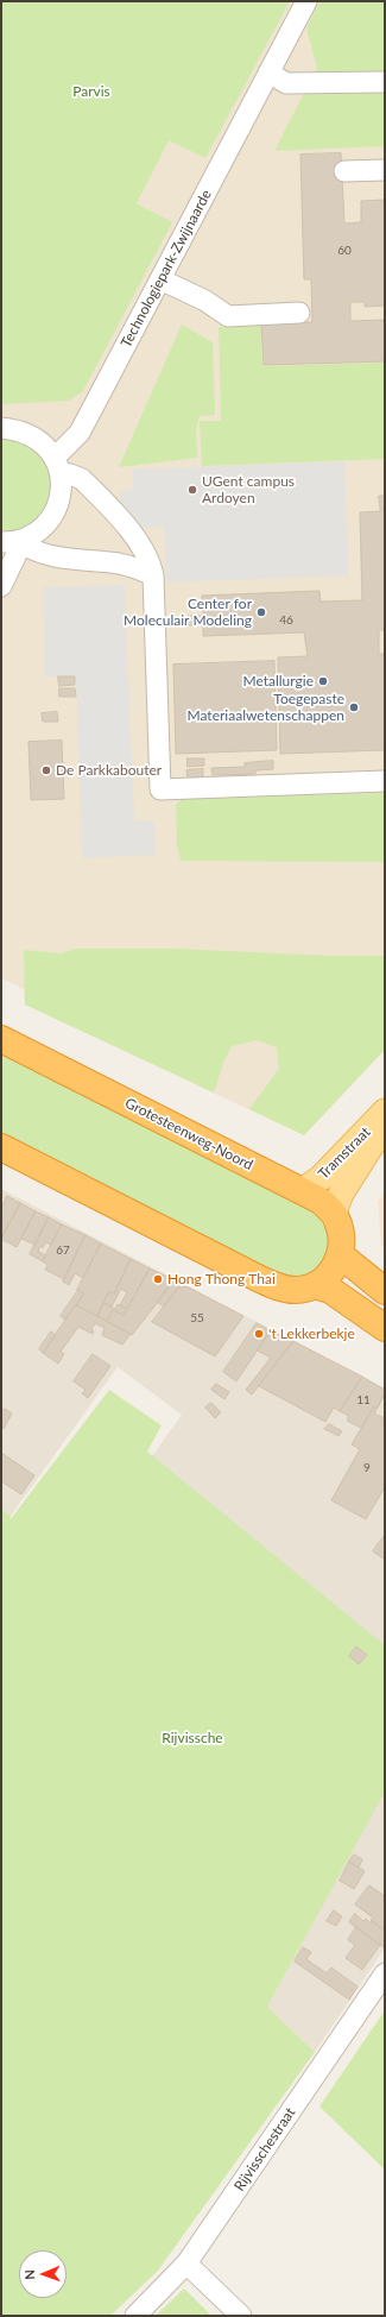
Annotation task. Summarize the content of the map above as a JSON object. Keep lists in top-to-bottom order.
{
  "streets": {
    "highway": ["Grotesteenweg-Noord"],
    "main road": ["Tramstraat"],
    "street": ["Technologiepark-Zwijnaarde", "Rijvisschestraat"]
  },
  "crossings": [
    ["Grotesteenweg-Noord", "Tramstraat"]
  ],
  "parks": ["Parvis", "Rijvissche"],
  "places": [
    "UGent campus Ardoyen",
    "Center for Moleculair Modeling",
    "Metallurgie",
    "Toegepaste Materiaalwetenschappen",
    "De Parkkabouter",
    "Hong Thong Thai",
    "'t Lekkerbekje"
  ],
  "house_numbers": [
    "60",
    "46",
    "67",
    "55",
    "11",
    "9"
  ],
  "north": "left"
}
